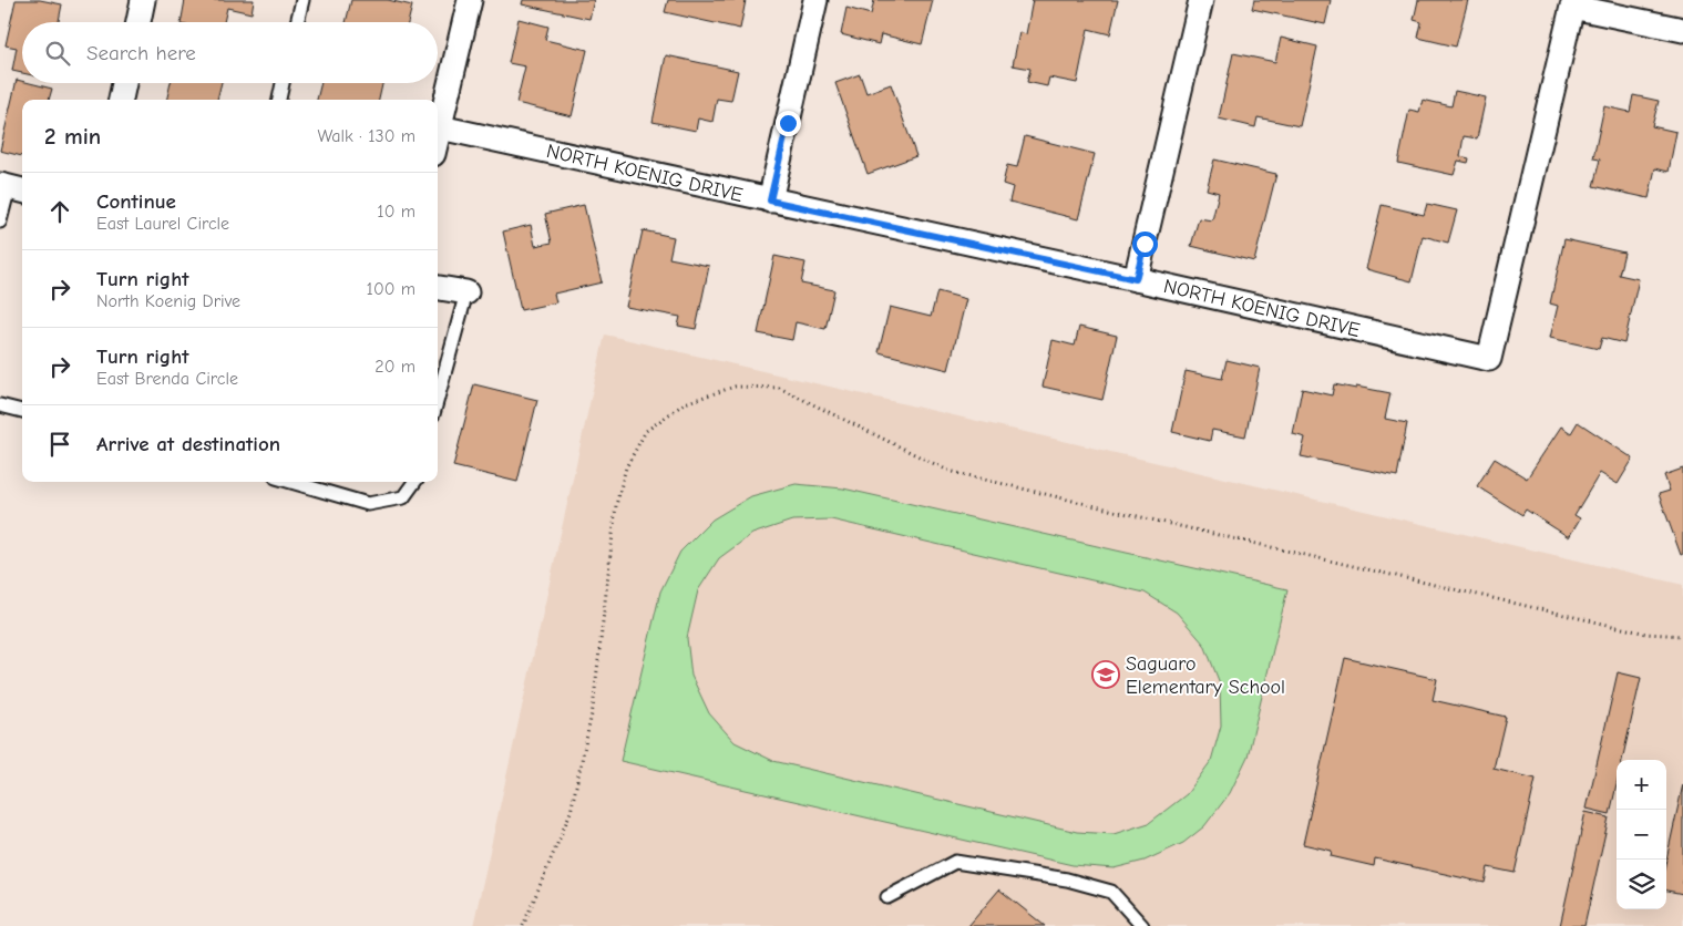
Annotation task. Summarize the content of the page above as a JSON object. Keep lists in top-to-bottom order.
{
  "streets": {
    "street": ["NORTH KOENIG DRIVE"]
  },
  "places": {
    "school or university": ["Saguaro Elementary School"]
  },
  "page": {
    "search": "Search here",
    "heading": ["2 min", "Walk · 130 m"],
    "list": [
      ["Continue", "East Laurel Circle", "10 m"],
      ["Turn right", "North Koenig Drive", "100 m"],
      ["Turn right", "East Brenda Circle", "20 m"],
      "Arrive at destination"
    ],
    "map_buttons": ["+", "−"]
  }
}
